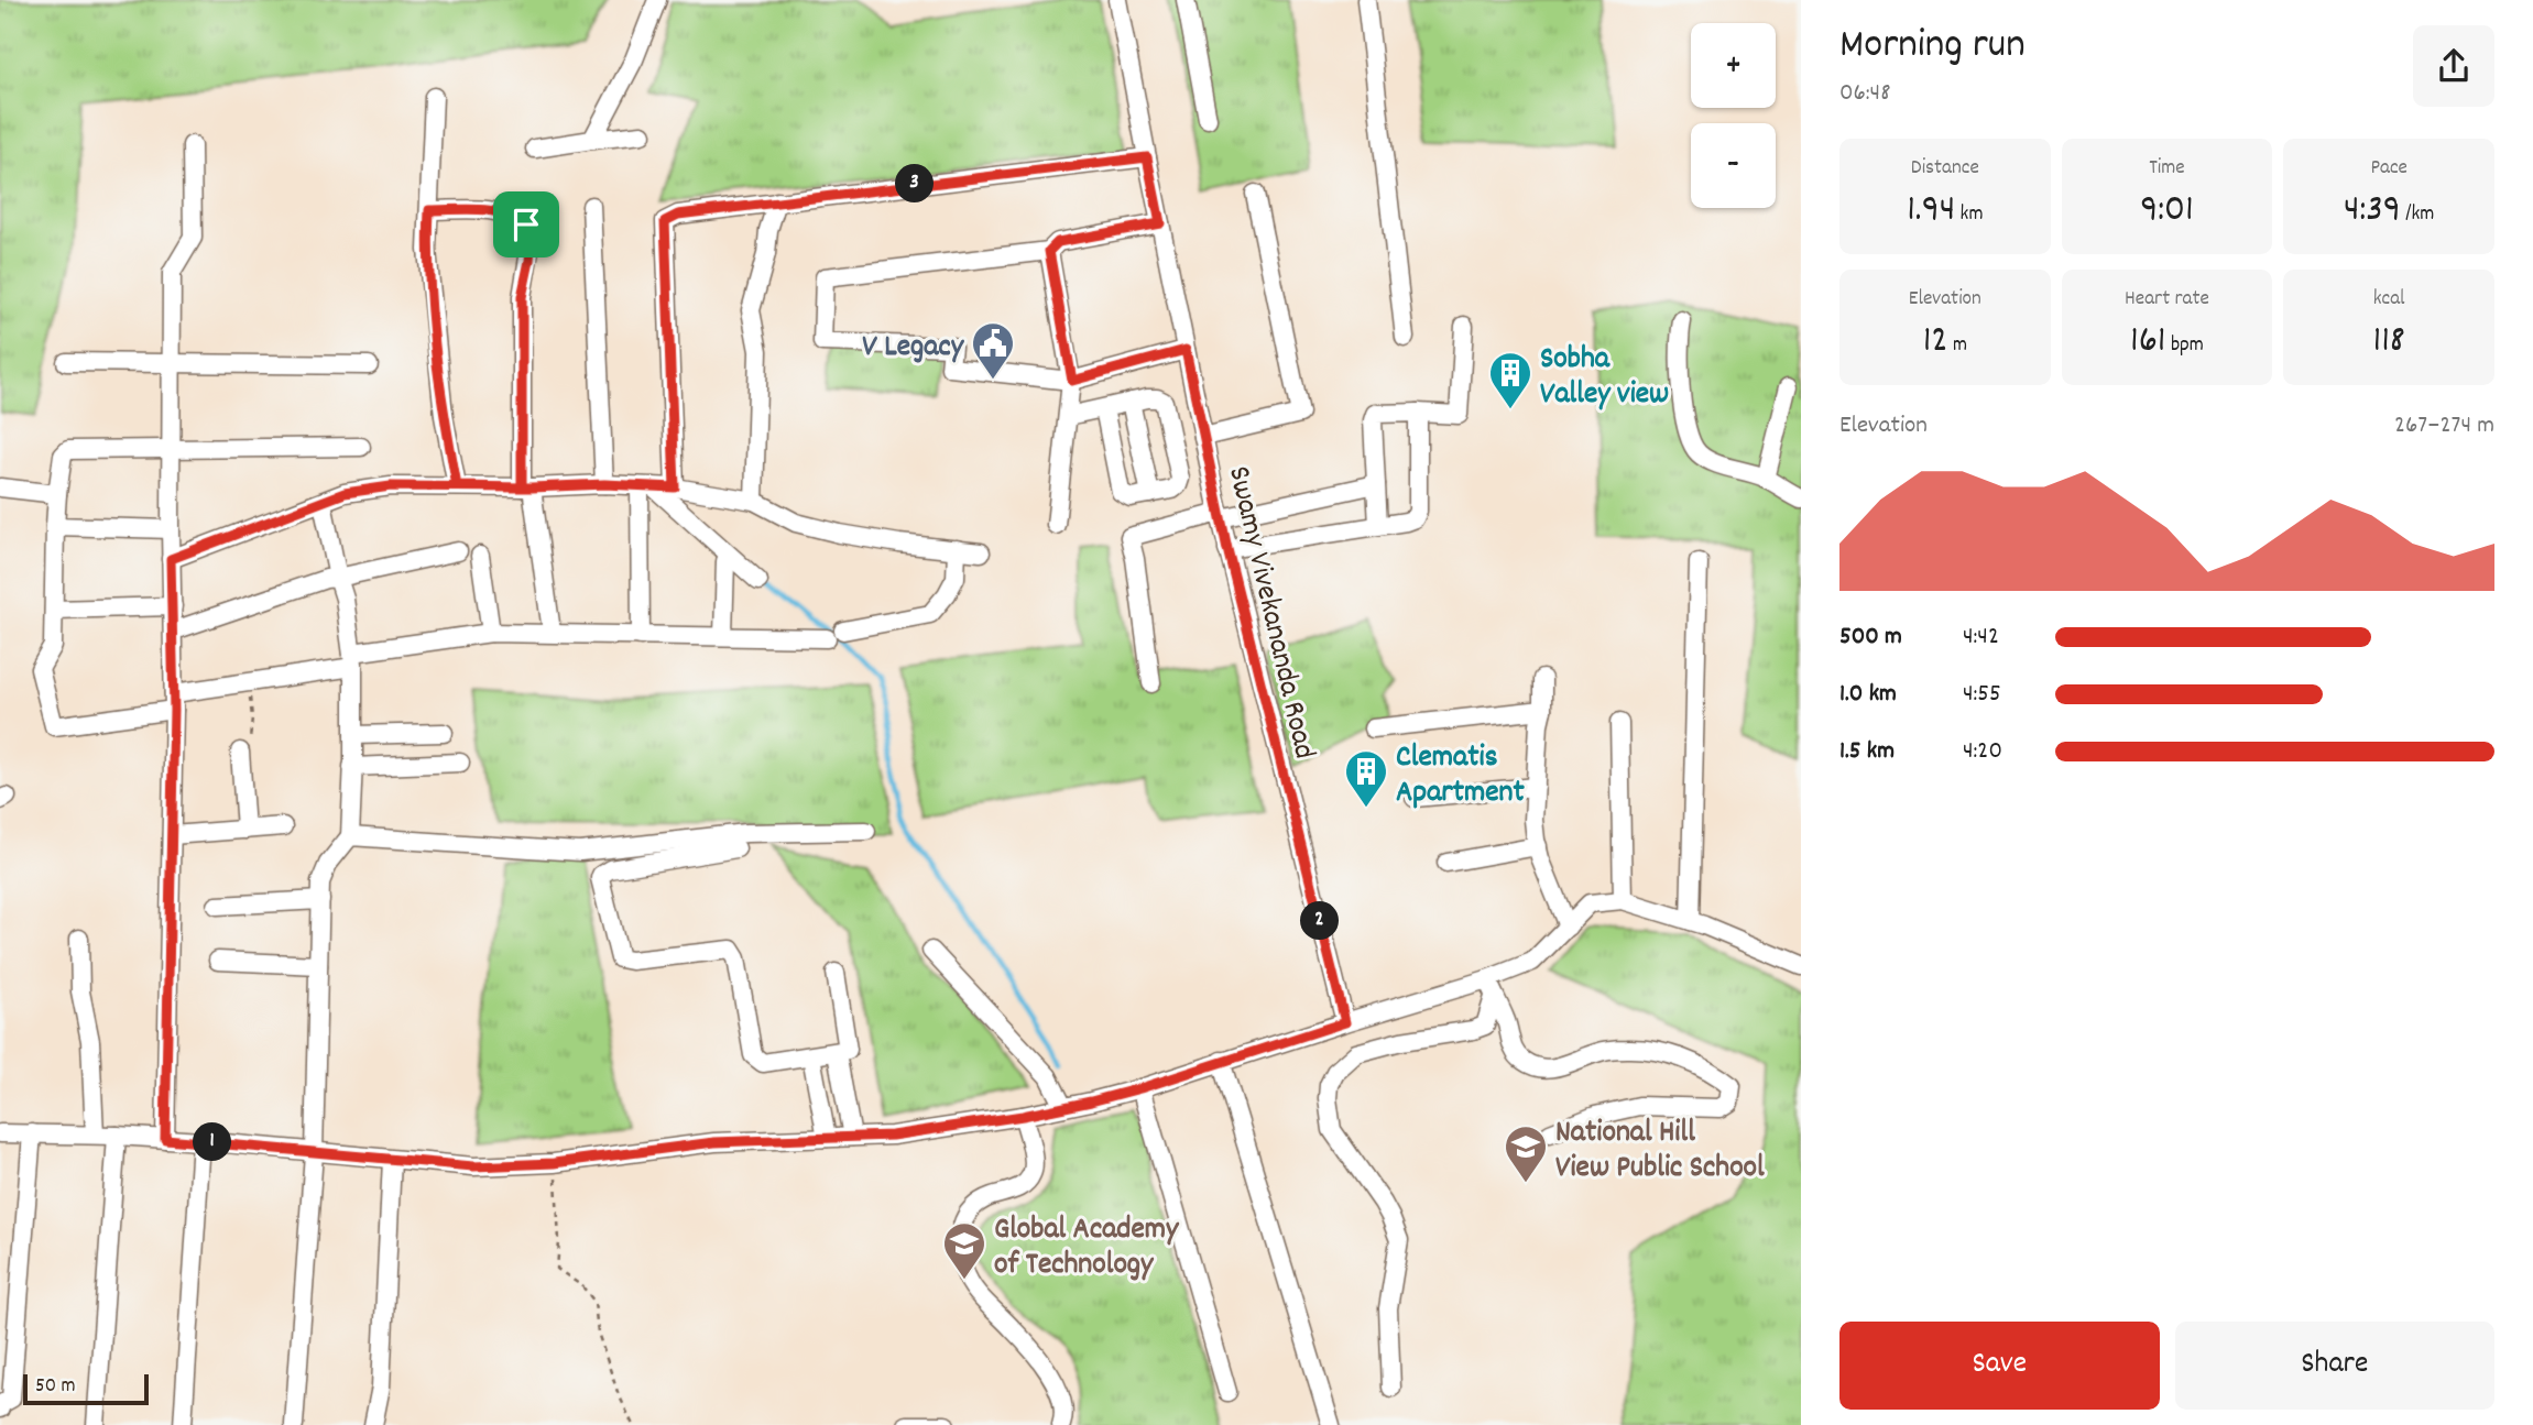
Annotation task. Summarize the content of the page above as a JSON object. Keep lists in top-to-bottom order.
{
  "streets": {
    "street": ["Swamy Vivekananda Road"]
  },
  "places": {
    "public building": ["V Legacy"],
    "building": ["Sobha Valley view", "Clematis Apartment"],
    "school or university": ["National Hill View Public School", "Global Academy of Technology"]
  },
  "scale_bar": "50 m",
  "page": {
    "heading": ["Morning run", "06:48"],
    "map_buttons": ["+", "−"],
    "stats": [
      ["Distance", "1.94 km"],
      ["Time", "9:01"],
      ["Pace", "4:39 /km"],
      ["Elevation", "12 m"],
      ["Heart rate", "161 bpm"],
      ["kcal", "118"]
    ],
    "pins": ["3", "2", "1"],
    "chart": ["Elevation", "267–274 m"],
    "list": [
      {
        "name": "500 m",
        "note": "4:42"
      },
      {
        "name": "1.0 km",
        "note": "4:55"
      },
      {
        "name": "1.5 km",
        "note": "4:20"
      }
    ],
    "buttons": ["Save", "Share"],
    "scale": "50 m"
  }
}
